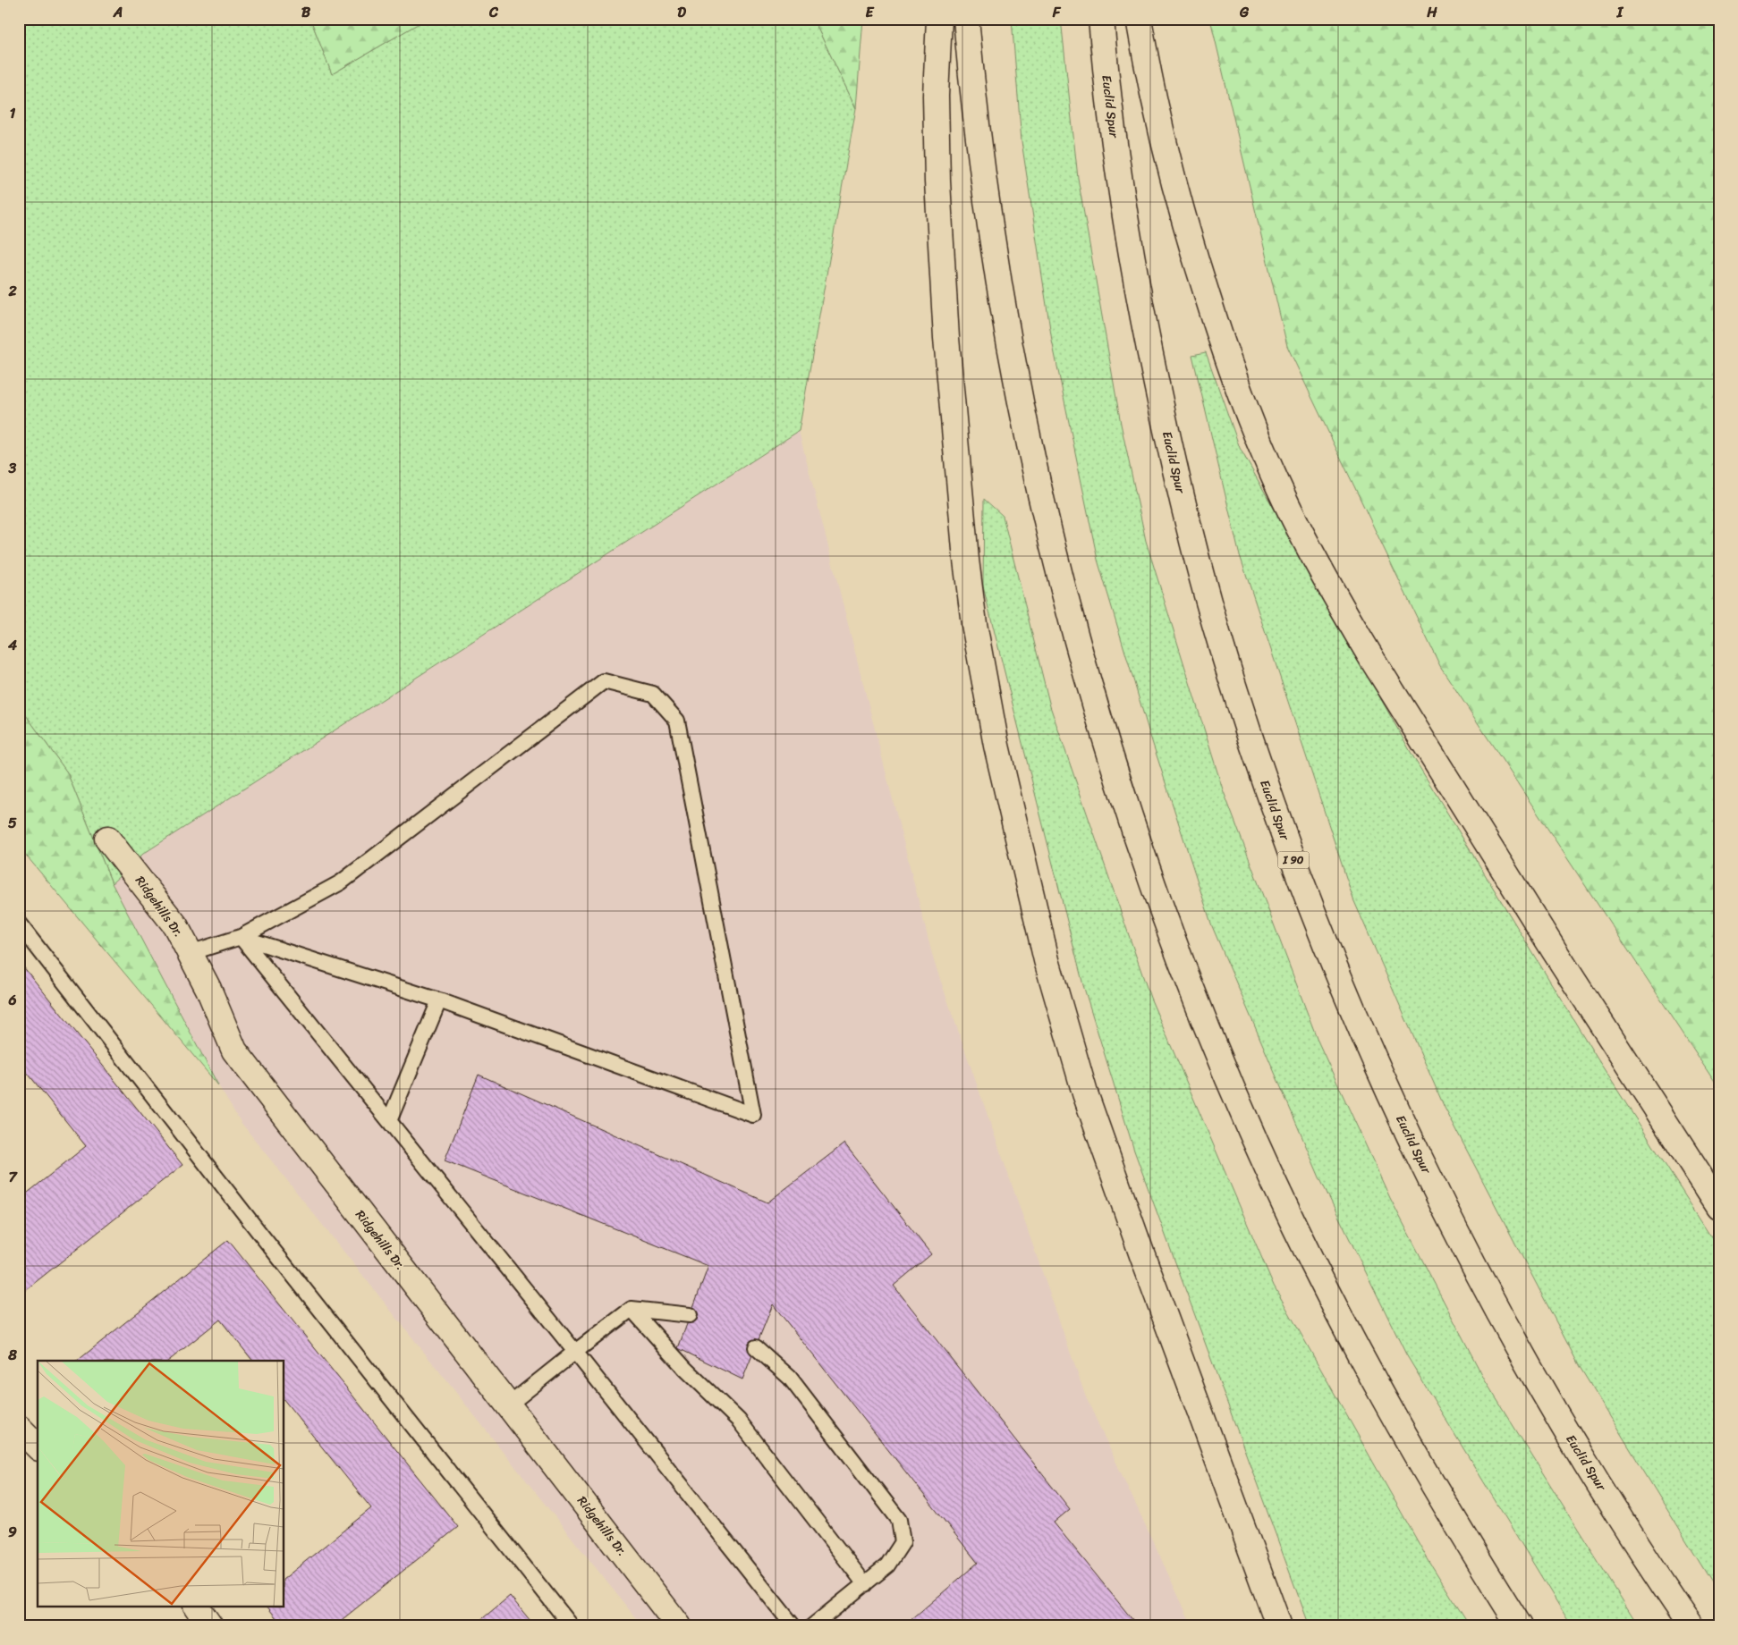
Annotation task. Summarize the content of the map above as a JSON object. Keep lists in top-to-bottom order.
{
  "streets": {
    "main road": ["Euclid Spur", "I 90", "Ridgehills Dr."]
  },
  "grid": {
    "columns": [
      "A",
      "B",
      "C",
      "D",
      "E",
      "F",
      "G",
      "H",
      "I"
    ],
    "rows": [
      "1",
      "2",
      "3",
      "4",
      "5",
      "6",
      "7",
      "8",
      "9"
    ]
  }
}
